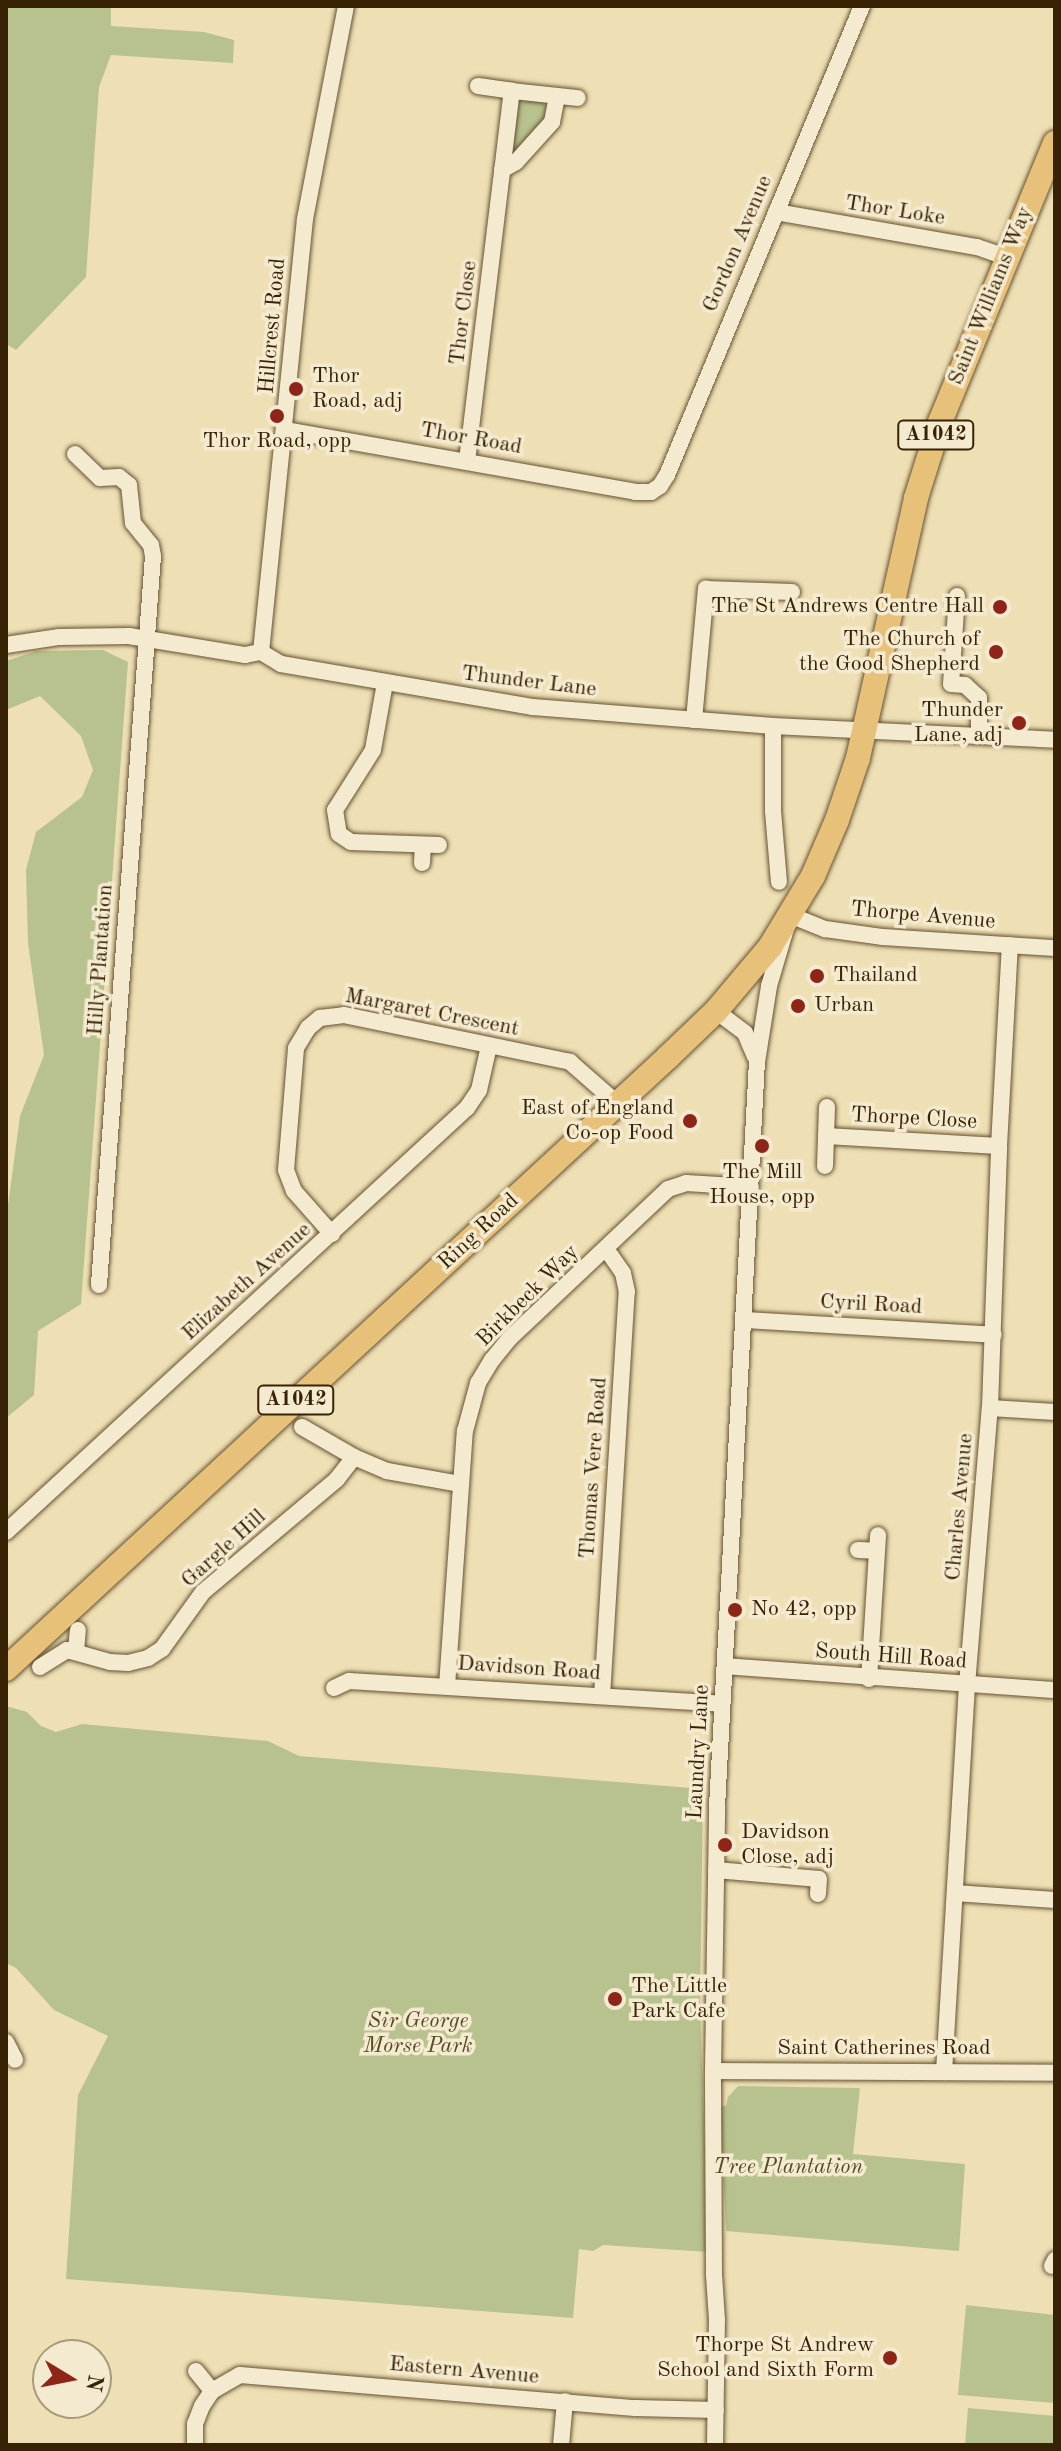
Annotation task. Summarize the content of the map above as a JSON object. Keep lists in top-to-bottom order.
{
  "streets": {
    "highway": ["Saint Williams Way", "A1042", "Ring Road"],
    "street": [
      "Thor Loke",
      "Gordon Avenue",
      "Thor Close",
      "Hillcrest Road",
      "Thor Road",
      "Thunder Lane",
      "Thorpe Avenue",
      "Hilly Plantation",
      "Margaret Crescent",
      "Thorpe Close",
      "Elizabeth Avenue",
      "Birkbeck Way",
      "Cyril Road",
      "Thomas Vere Road",
      "Charles Avenue",
      "Gargle Hill",
      "South Hill Road",
      "Davidson Road",
      "Laundry Lane",
      "Saint Catherines Road",
      "Eastern Avenue"
    ]
  },
  "crossings": [
    ["Thor Loke", "Gordon Avenue"],
    ["Thor Loke", "Saint Williams Way"],
    ["Gordon Avenue", "Thor Road"],
    ["Saint Williams Way", "Thunder Lane"],
    ["Saint Williams Way", "Ring Road"],
    ["Thor Close", "Thor Road"],
    ["Hillcrest Road", "Thor Road"],
    ["Hillcrest Road", "Thunder Lane"],
    ["Thunder Lane", "Hilly Plantation"],
    ["Thunder Lane", "Ring Road"],
    ["Thorpe Avenue", "Ring Road"],
    ["Thorpe Avenue", "Charles Avenue"],
    ["Thorpe Avenue", "Laundry Lane"],
    ["Margaret Crescent", "Ring Road"],
    ["Margaret Crescent", "Elizabeth Avenue"],
    ["Thorpe Close", "Charles Avenue"],
    ["Ring Road", "Laundry Lane"],
    ["Birkbeck Way", "Thomas Vere Road"],
    ["Birkbeck Way", "Davidson Road"],
    ["Birkbeck Way", "Laundry Lane"],
    ["Cyril Road", "Charles Avenue"],
    ["Cyril Road", "Laundry Lane"],
    ["Thomas Vere Road", "Davidson Road"],
    ["Charles Avenue", "South Hill Road"],
    ["Charles Avenue", "Saint Catherines Road"],
    ["South Hill Road", "Laundry Lane"],
    ["Davidson Road", "Laundry Lane"],
    ["Laundry Lane", "Saint Catherines Road"],
    ["Laundry Lane", "Eastern Avenue"]
  ],
  "parks": ["Sir George Morse Park", "Tree Plantation"],
  "places": [
    "Thor Road, adj",
    "Thor Road, opp",
    "The St Andrews Centre Hall",
    "The Church of the Good Shepherd",
    "Thunder Lane, adj",
    "Thailand",
    "Urban",
    "East of England Co-op Food",
    "The Mill House, opp",
    "No 42, opp",
    "Davidson Close, adj",
    "The Little Park Cafe",
    "Thorpe St Andrew School and Sixth Form"
  ],
  "north": "right"
}
